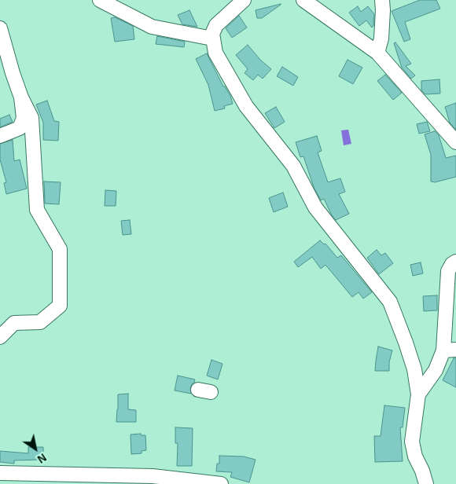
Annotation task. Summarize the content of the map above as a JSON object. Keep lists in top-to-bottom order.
{
  "north": "bottom right"
}
